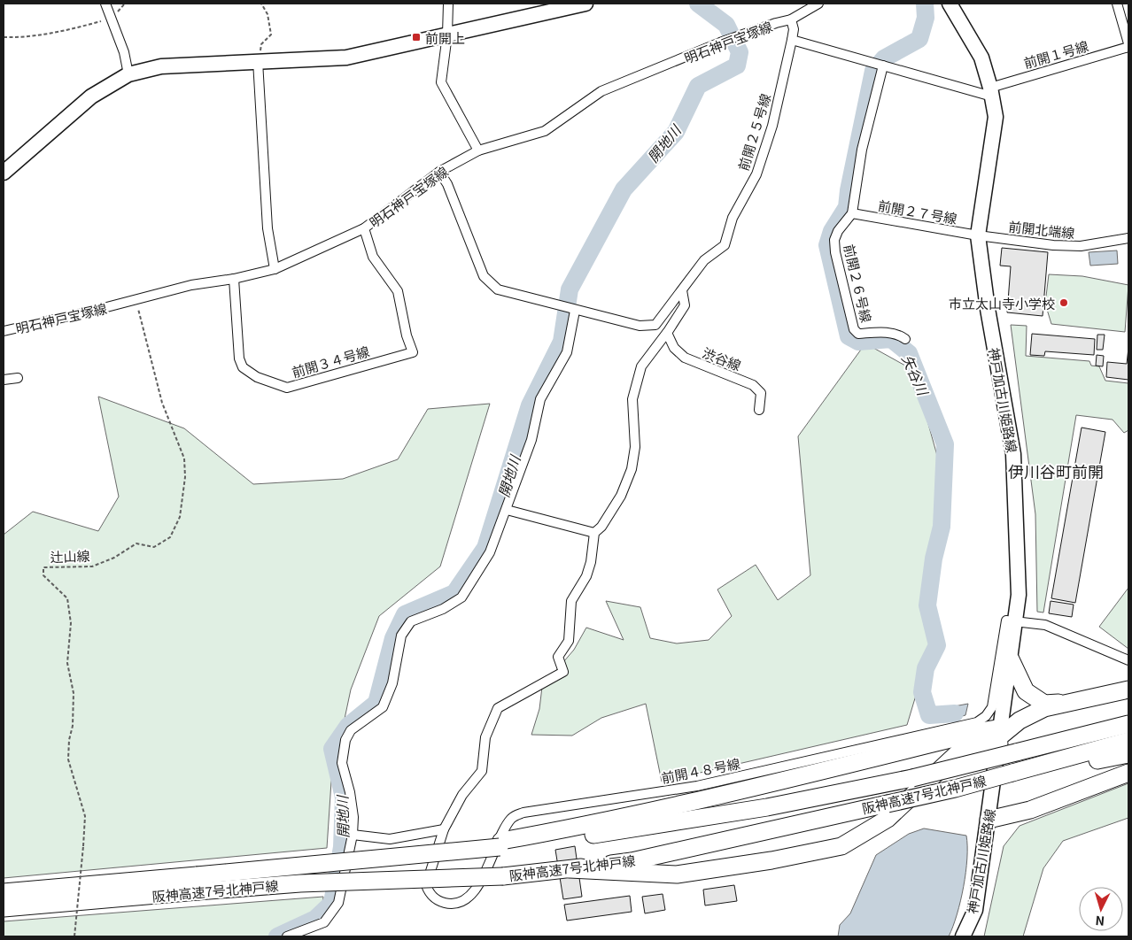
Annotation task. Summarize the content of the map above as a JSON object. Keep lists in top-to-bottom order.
{
  "streets": {
    "highway": ["阪神高速7号北神戸線"],
    "main road": ["神戸加古川姫路線"],
    "street": [
      "明石神戸宝塚線",
      "前開１号線",
      "前開２５号線",
      "前開２７号線",
      "前開北端線",
      "前開２６号線",
      "渋谷線",
      "前開３４号線",
      "前開４８号線"
    ],
    "path": ["辻山線"]
  },
  "crossings": [
    ["明石神戸宝塚線", "前開２５号線"],
    ["明石神戸宝塚線", "前開３４号線"],
    ["明石神戸宝塚線", "辻山線"],
    ["前開１号線", "神戸加古川姫路線"],
    ["前開２７号線", "前開北端線"],
    ["前開２７号線", "前開２６号線"],
    ["前開２７号線", "神戸加古川姫路線"],
    ["前開北端線", "神戸加古川姫路線"],
    ["神戸加古川姫路線", "前開４８号線"]
  ],
  "districts": ["伊川谷町前開"],
  "water": ["開地川", "矢谷川"],
  "places": {
    "transit": ["前開上"],
    "other": ["市立太山寺小学校"]
  },
  "north": "bottom"
}
